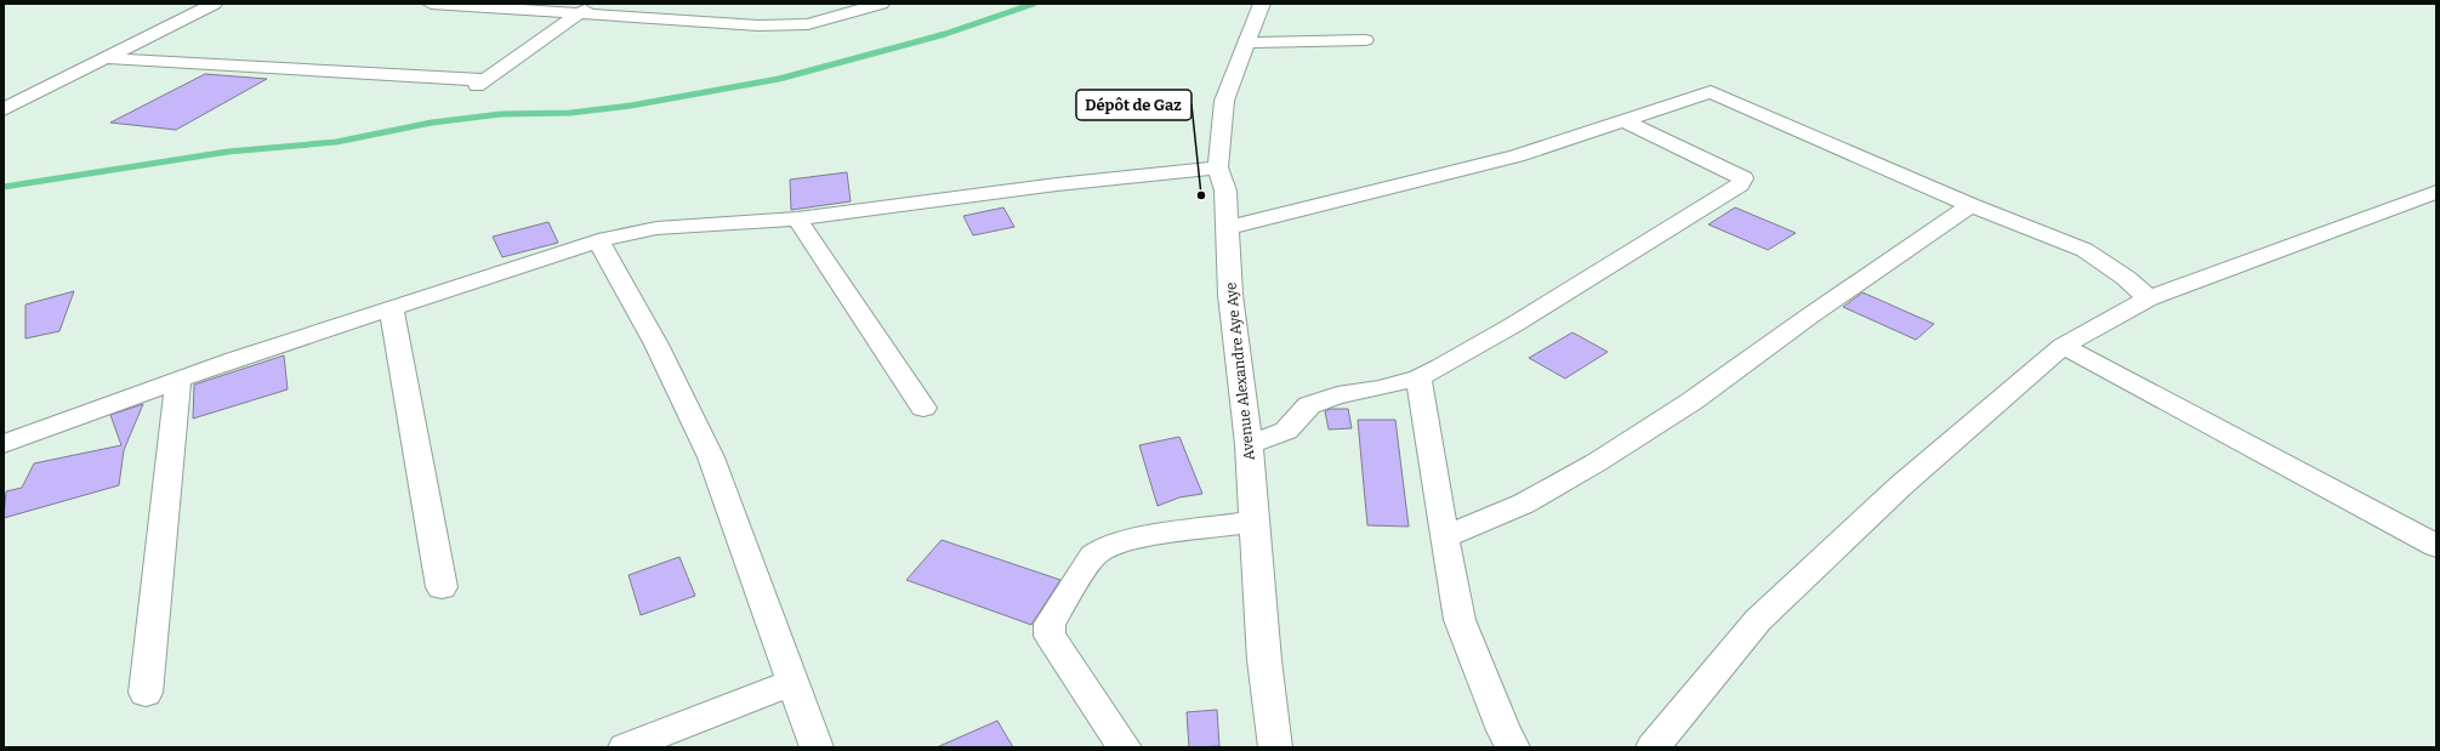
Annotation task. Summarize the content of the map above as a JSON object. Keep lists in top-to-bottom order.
{
  "streets": {
    "street": ["Avenue Alexandre Aye Aye"]
  },
  "places": ["Dépôt de Gaz"]
}
